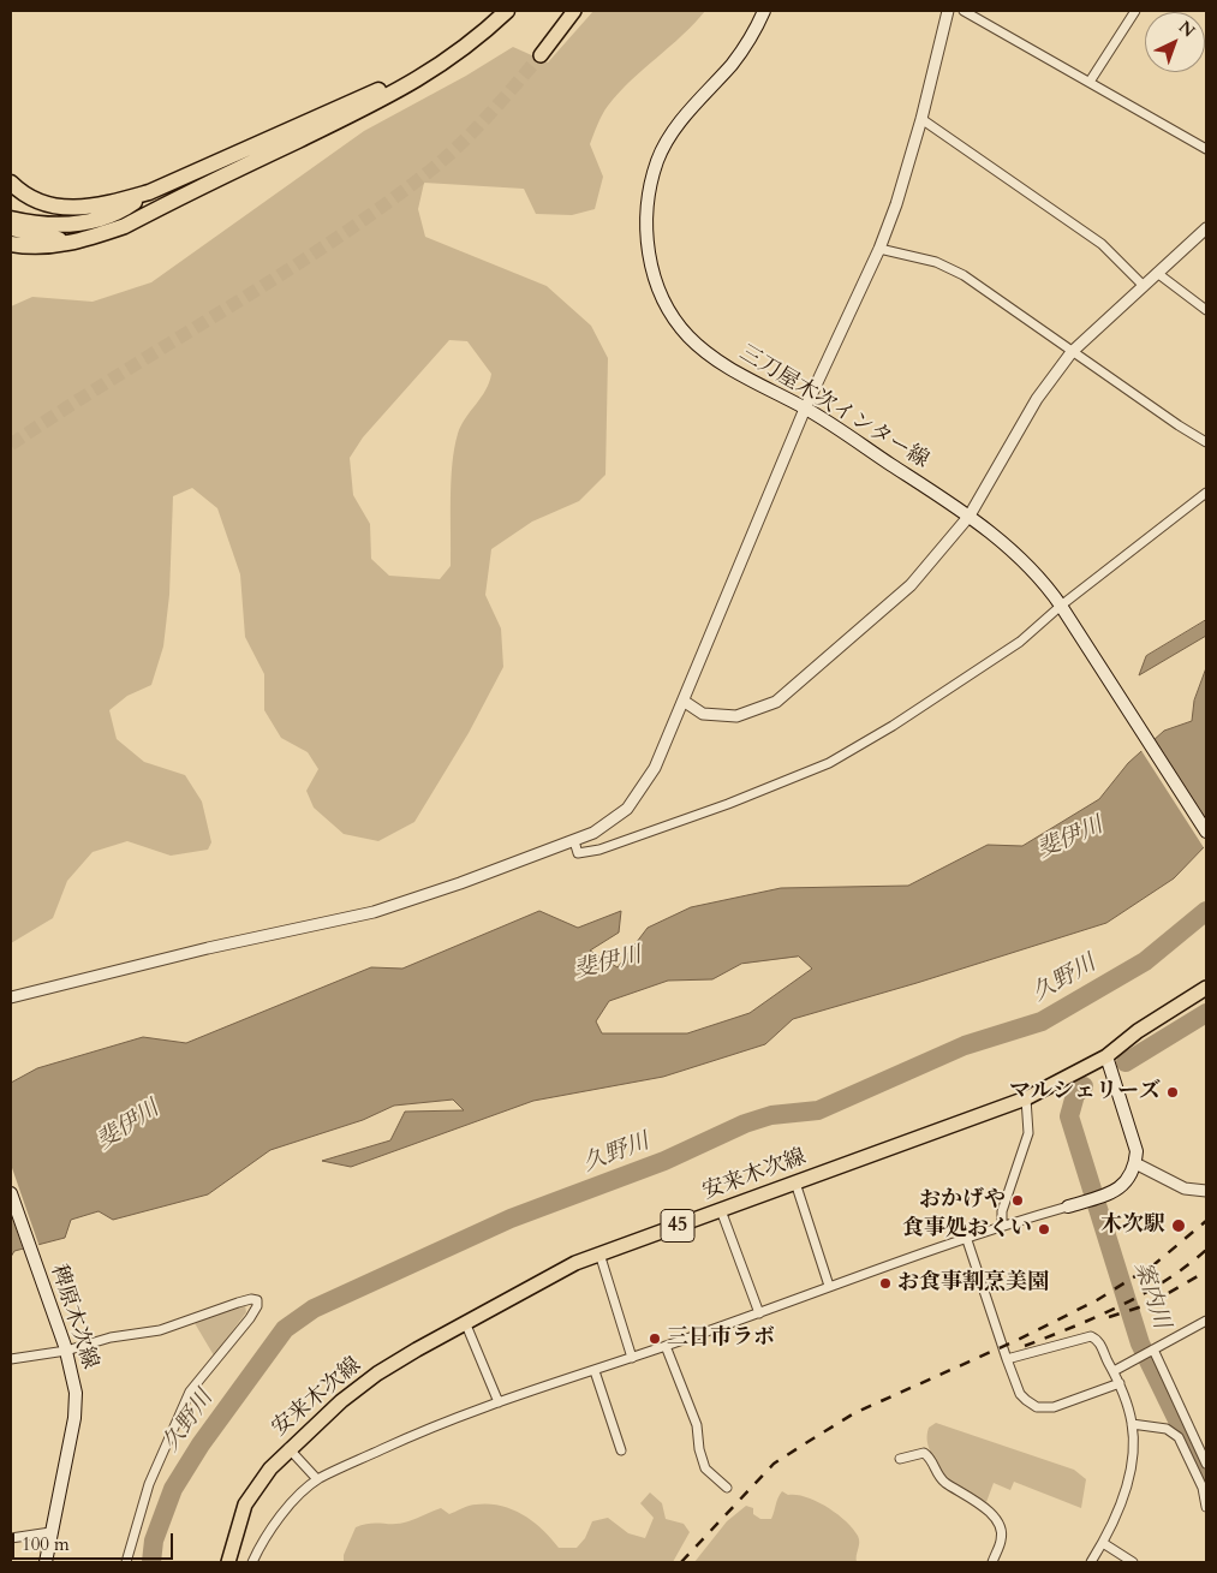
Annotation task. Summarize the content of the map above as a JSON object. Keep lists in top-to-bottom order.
{
  "streets": {
    "main road": [
      "三刀屋木次インター線",
      "安来木次線",
      "45",
      "稗原木次線"
    ]
  },
  "water": ["斐伊川", "久野川", "案内川"],
  "places": [
    "マルシェリーズ",
    "おかげや",
    "木次駅",
    "食事処おくい",
    "お食事割烹美園",
    "三日市ラボ"
  ],
  "scale_bar": "100 m",
  "north": "top right"
}
